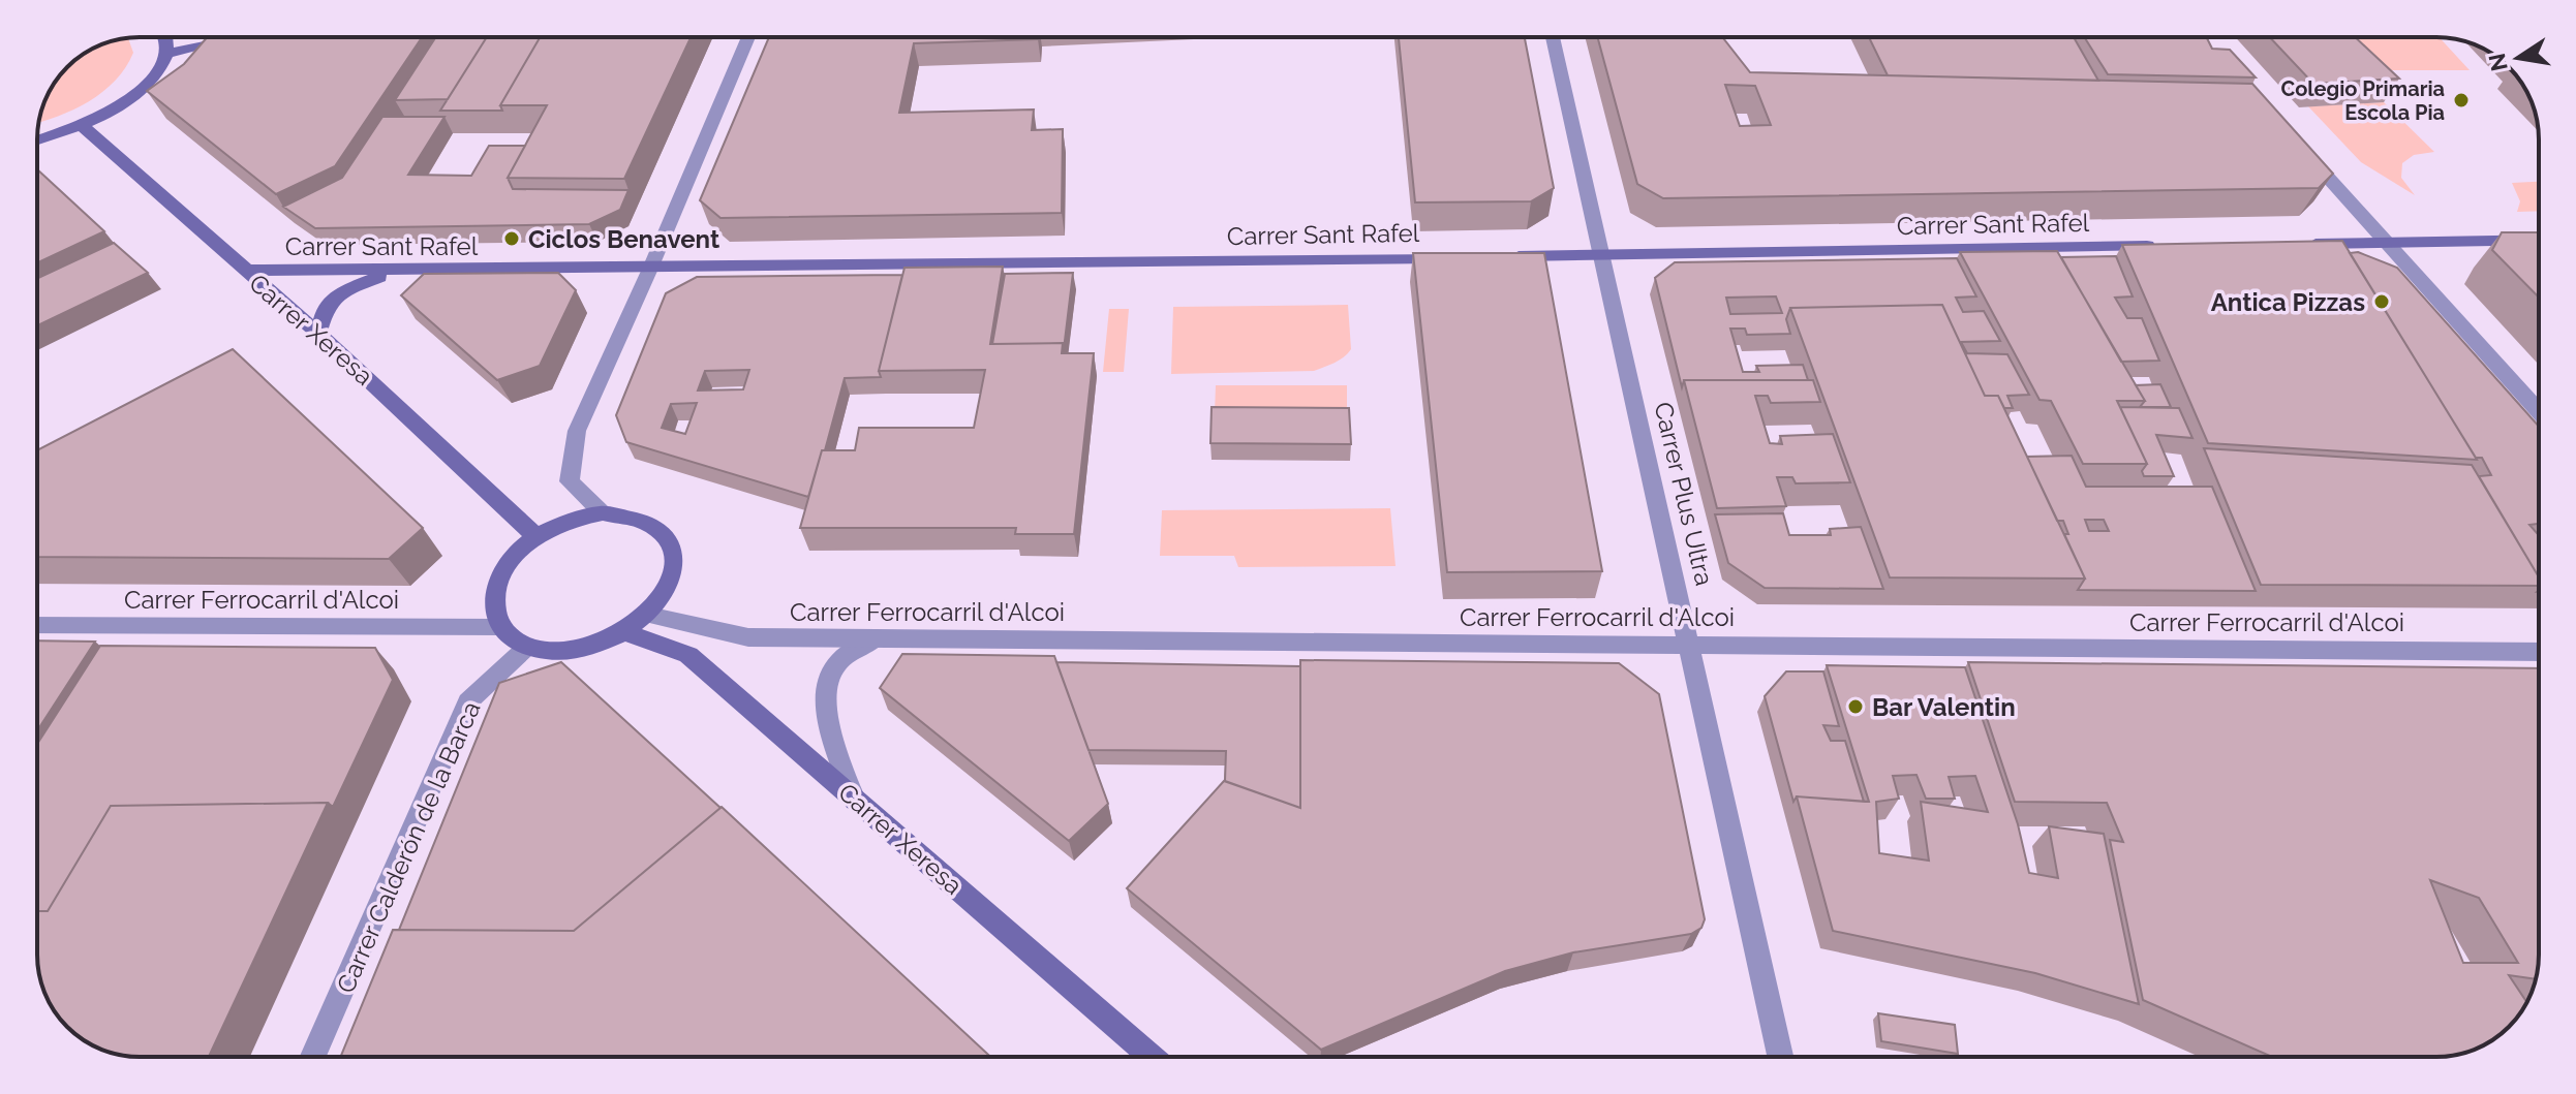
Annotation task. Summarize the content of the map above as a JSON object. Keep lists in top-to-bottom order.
{
  "streets": {
    "street": [
      "Carrer Sant Rafel",
      "Carrer Xeresa",
      "Carrer Plus Ultra",
      "Carrer Ferrocarril d'Alcoi",
      "Carrer Calderón de la Barca"
    ]
  },
  "crossings": [
    ["Carrer Sant Rafel", "Carrer Xeresa"],
    ["Carrer Sant Rafel", "Carrer Plus Ultra"],
    ["Carrer Xeresa", "Carrer Ferrocarril d'Alcoi"],
    ["Carrer Xeresa", "Carrer Calderón de la Barca"],
    ["Carrer Plus Ultra", "Carrer Ferrocarril d'Alcoi"],
    ["Carrer Ferrocarril d'Alcoi", "Carrer Calderón de la Barca"]
  ],
  "places": [
    "Colegio Primaria Escola Pia",
    "Ciclos Benavent",
    "Antica Pizzas",
    "Bar Valentin"
  ],
  "north": "left"
}
